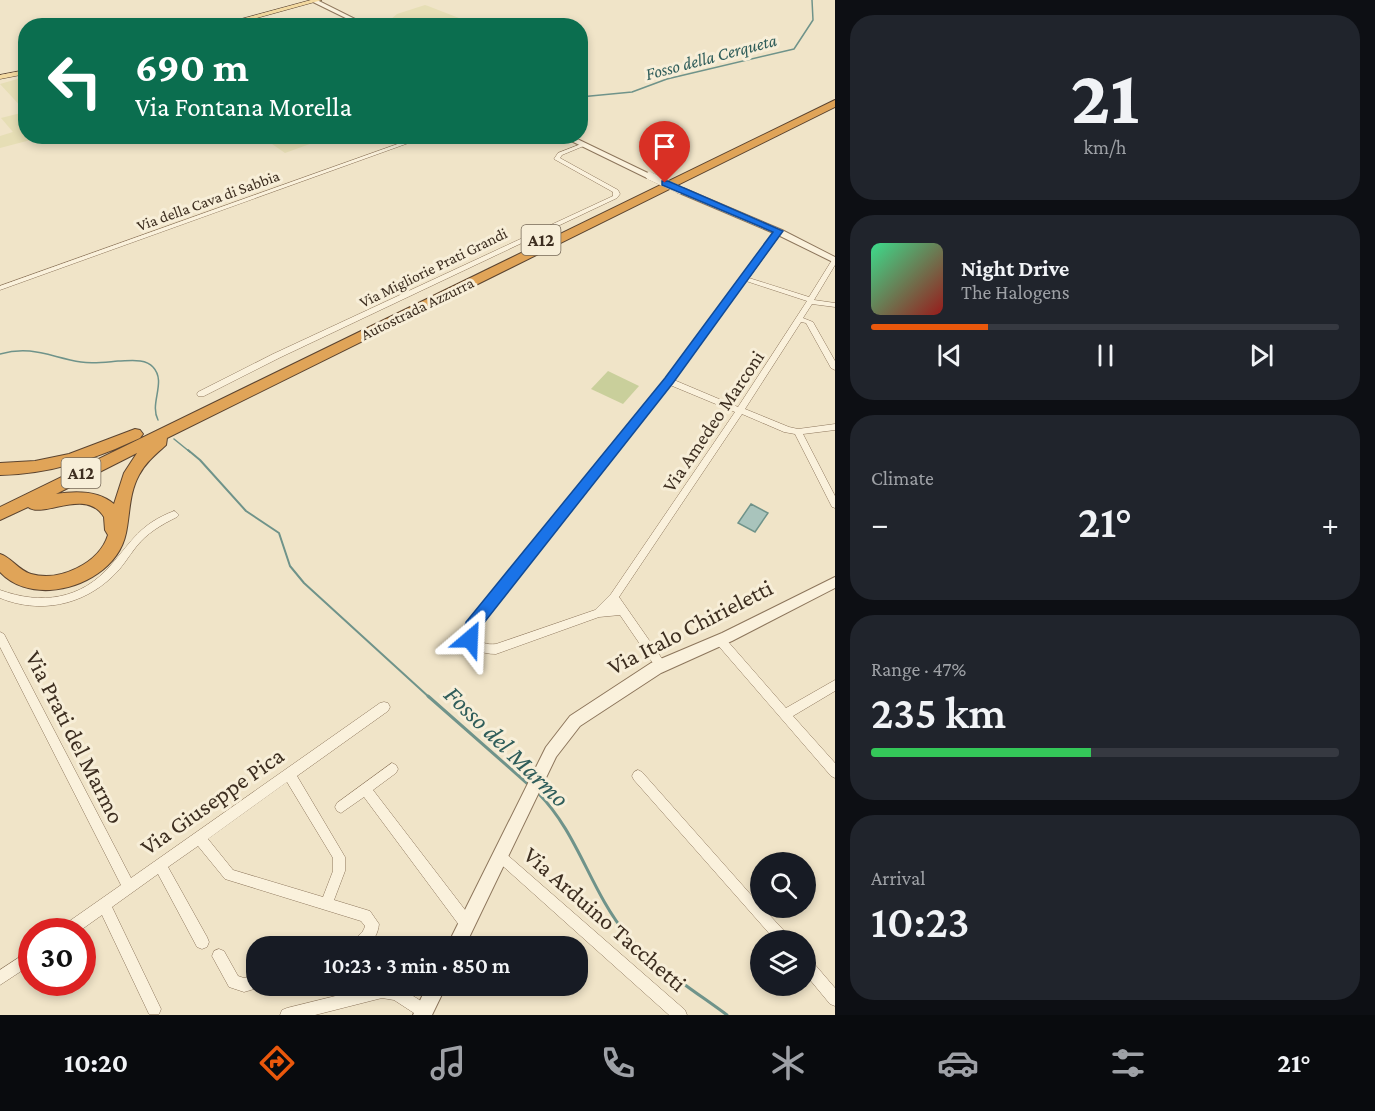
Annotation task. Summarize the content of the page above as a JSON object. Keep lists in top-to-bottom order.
{
  "streets": {
    "highway": ["A12", "Autostrada Azzurra"],
    "street": [
      "Via della Cava di Sabbia",
      "Via Migliorie Prati Grandi",
      "Via Amedeo Marconi",
      "Via Italo Chirieletti",
      "Via Prati del Marmo",
      "Via Giuseppe Pica",
      "Via Arduino Tacchetti"
    ]
  },
  "crossings": [
    ["Via Italo Chirieletti", "Via Arduino Tacchetti"],
    ["Via Prati del Marmo", "Via Giuseppe Pica"]
  ],
  "water": ["Fosso della Cerqueta", "Fosso del Marmo"],
  "page": {
    "tile": [
      ["21", "km/h"],
      "Climate",
      ["Range · 47%", "235 km"],
      ["Arrival", "10:23"]
    ],
    "turn": ["690 m", "Via Fontana Morella"],
    "song": ["Night Drive", "The Halogens"],
    "heat": ["−", "21°", "+"],
    "limit": "30",
    "trip": "10:23 · 3 min · 850 m",
    "tabs": ["10:20", "21°"]
  }
}
